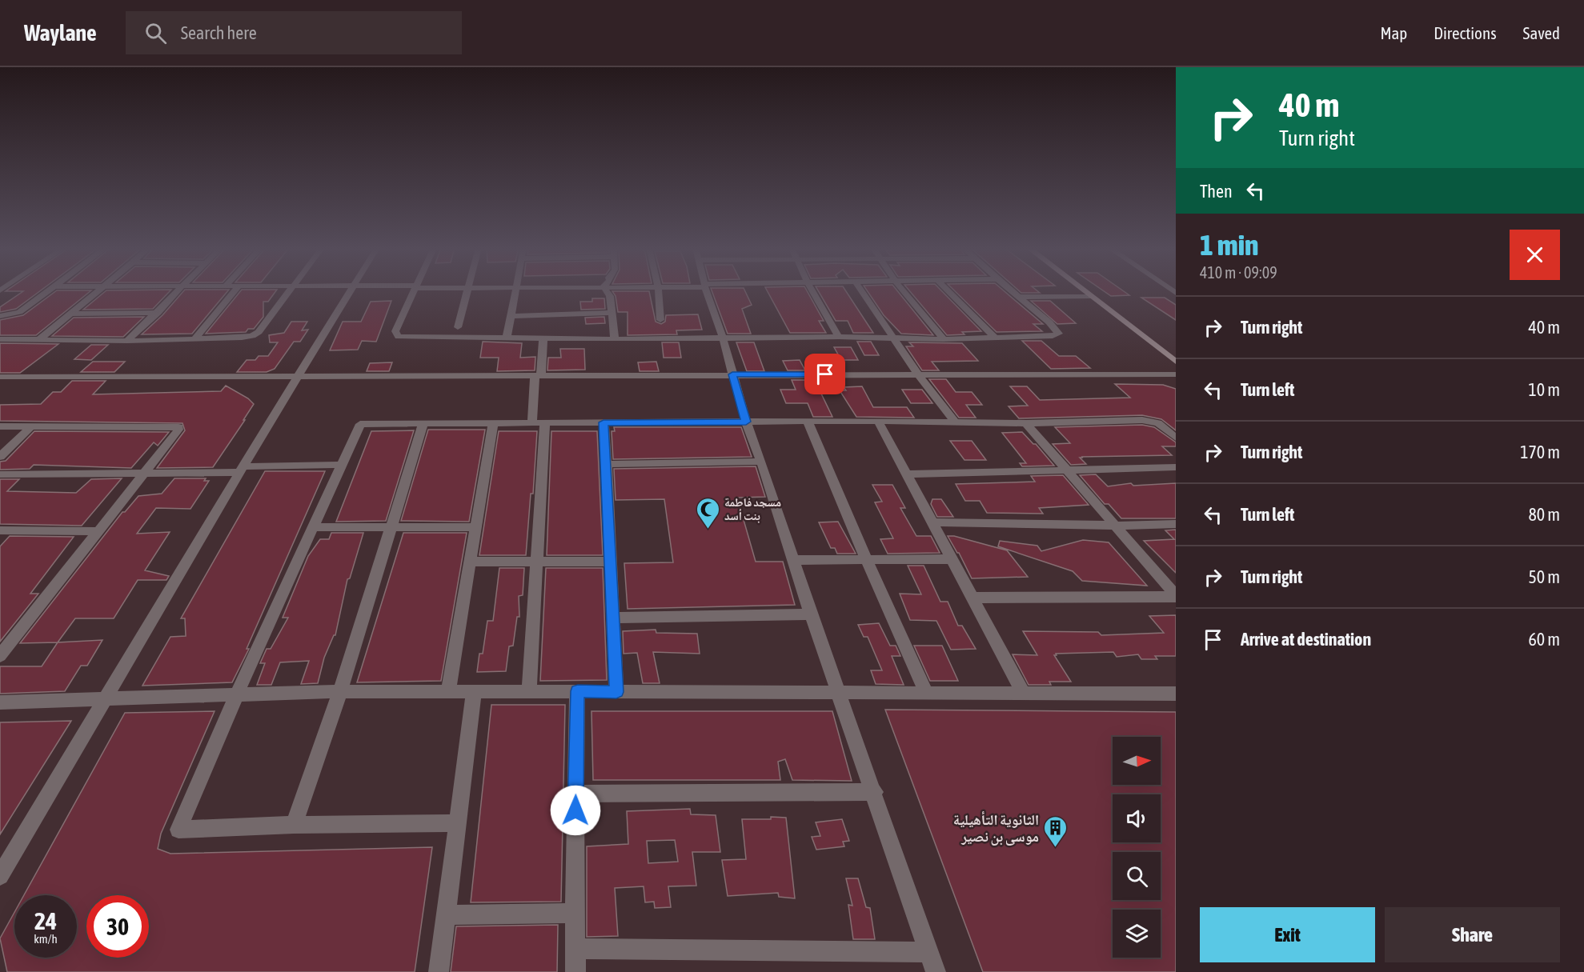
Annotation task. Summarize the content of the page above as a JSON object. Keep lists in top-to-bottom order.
{
  "places": {
    "mosque": ["مسجد فاطمة بنت أسد"],
    "building": ["الثانوية التأهيلية موسى بن نصير"]
  },
  "north": "right",
  "page": {
    "header": "Waylane",
    "search": "Search here",
    "nav": ["Map", "Directions", "Saved"],
    "turn": ["40 m", "Turn right"],
    "then": "Then",
    "heading": ["1 min", "410 m · 09:09"],
    "list": [
      {
        "name": "Turn right",
        "value": "40 m"
      },
      {
        "name": "Turn left",
        "value": "10 m"
      },
      {
        "name": "Turn right",
        "value": "170 m"
      },
      {
        "name": "Turn left",
        "value": "80 m"
      },
      {
        "name": "Turn right",
        "value": "50 m"
      },
      {
        "name": "Arrive at destination",
        "value": "60 m"
      }
    ],
    "speed": "24 km/h",
    "limit": "30",
    "buttons": ["Exit", "Share"]
  }
}
